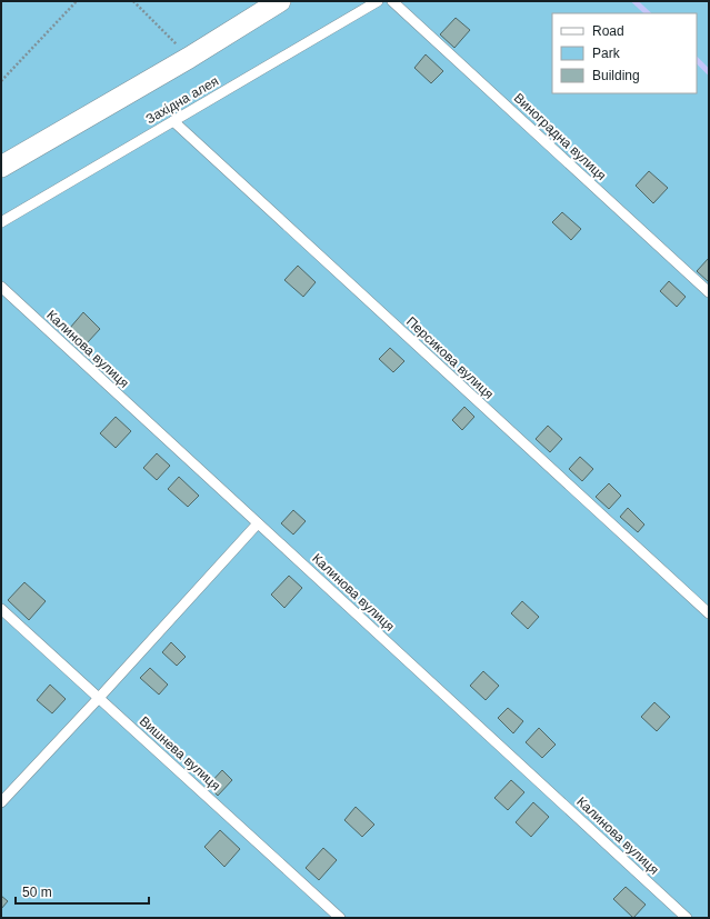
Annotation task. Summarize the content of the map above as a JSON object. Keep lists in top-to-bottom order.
{
  "streets": {
    "lane": [
      "Західна алея",
      "Виноградна вулиця",
      "Калинова вулиця",
      "Персикова вулиця",
      "Вишнева вулиця"
    ]
  },
  "crossings": [
    ["Західна алея", "Персикова вулиця"]
  ],
  "legend": ["Road", "Park", "Building"],
  "scale_bar": "50 m"
}
